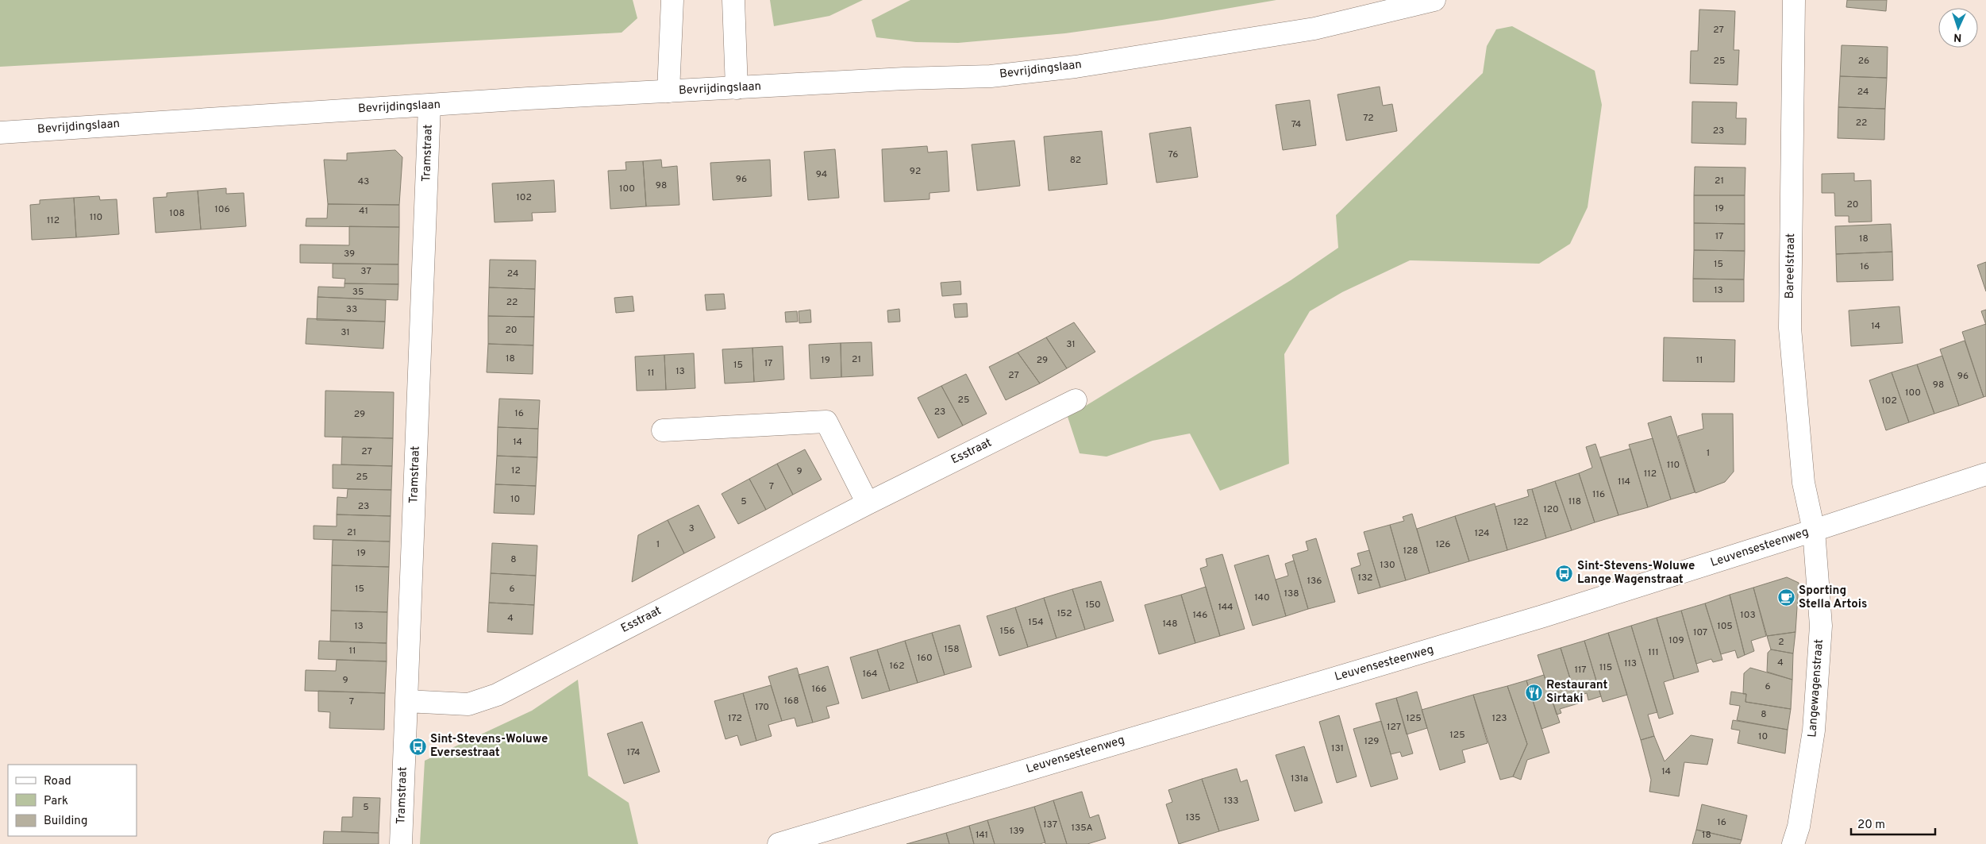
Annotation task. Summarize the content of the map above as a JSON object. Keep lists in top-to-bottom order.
{
  "streets": {
    "main road": [
      "Bevrijdingslaan",
      "Tramstraat",
      "Bareelstraat",
      "Esstraat",
      "Leuvensesteenweg",
      "Langewagenstraat"
    ]
  },
  "crossings": [
    ["Bevrijdingslaan", "Tramstraat"],
    ["Tramstraat", "Esstraat"],
    ["Bareelstraat", "Leuvensesteenweg"],
    ["Bareelstraat", "Langewagenstraat"],
    ["Leuvensesteenweg", "Langewagenstraat"]
  ],
  "places": {
    "bus stop": ["Sint-Stevens-Woluwe Lange Wagenstraat", "Sint-Stevens-Woluwe Eversestraat"],
    "cafe": ["Sporting Stella Artois"],
    "restaurant": ["Restaurant Sirtaki"]
  },
  "house_numbers": [
    "27",
    "25",
    "26",
    "24",
    "72",
    "22",
    "74",
    "23",
    "76",
    "82",
    "92",
    "94",
    "96",
    "21",
    "43",
    "98",
    "100",
    "102",
    "20",
    "19",
    "106",
    "41",
    "108",
    "110",
    "112",
    "17",
    "18",
    "39",
    "15",
    "16",
    "37",
    "24",
    "13",
    "35",
    "22",
    "33",
    "14",
    "20",
    "31",
    "31",
    "18",
    "21",
    "19",
    "29",
    "11",
    "17",
    "15",
    "13",
    "11",
    "27",
    "96",
    "98",
    "100",
    "25",
    "102",
    "23",
    "16",
    "29",
    "14",
    "27",
    "1",
    "110",
    "12",
    "9",
    "112",
    "25",
    "114",
    "7",
    "116",
    "10",
    "5",
    "118",
    "23",
    "120",
    "122",
    "3",
    "21",
    "124",
    "1",
    "126",
    "128",
    "19",
    "8",
    "130",
    "132",
    "136",
    "15",
    "6",
    "138",
    "140",
    "150",
    "144",
    "152",
    "146",
    "103",
    "4",
    "154",
    "148",
    "13",
    "105",
    "156",
    "107",
    "109",
    "2",
    "158",
    "11",
    "111",
    "160",
    "4",
    "113",
    "162",
    "115",
    "117",
    "164",
    "9",
    "6",
    "166",
    "168",
    "7",
    "170",
    "8",
    "172",
    "125",
    "123",
    "127",
    "125",
    "10",
    "129",
    "131",
    "174",
    "14",
    "131a",
    "133",
    "5",
    "135",
    "16",
    "137",
    "135A",
    "139",
    "141",
    "18"
  ],
  "legend": ["Road", "Park", "Building"],
  "scale_bar": "20 m",
  "north": "bottom"
}
